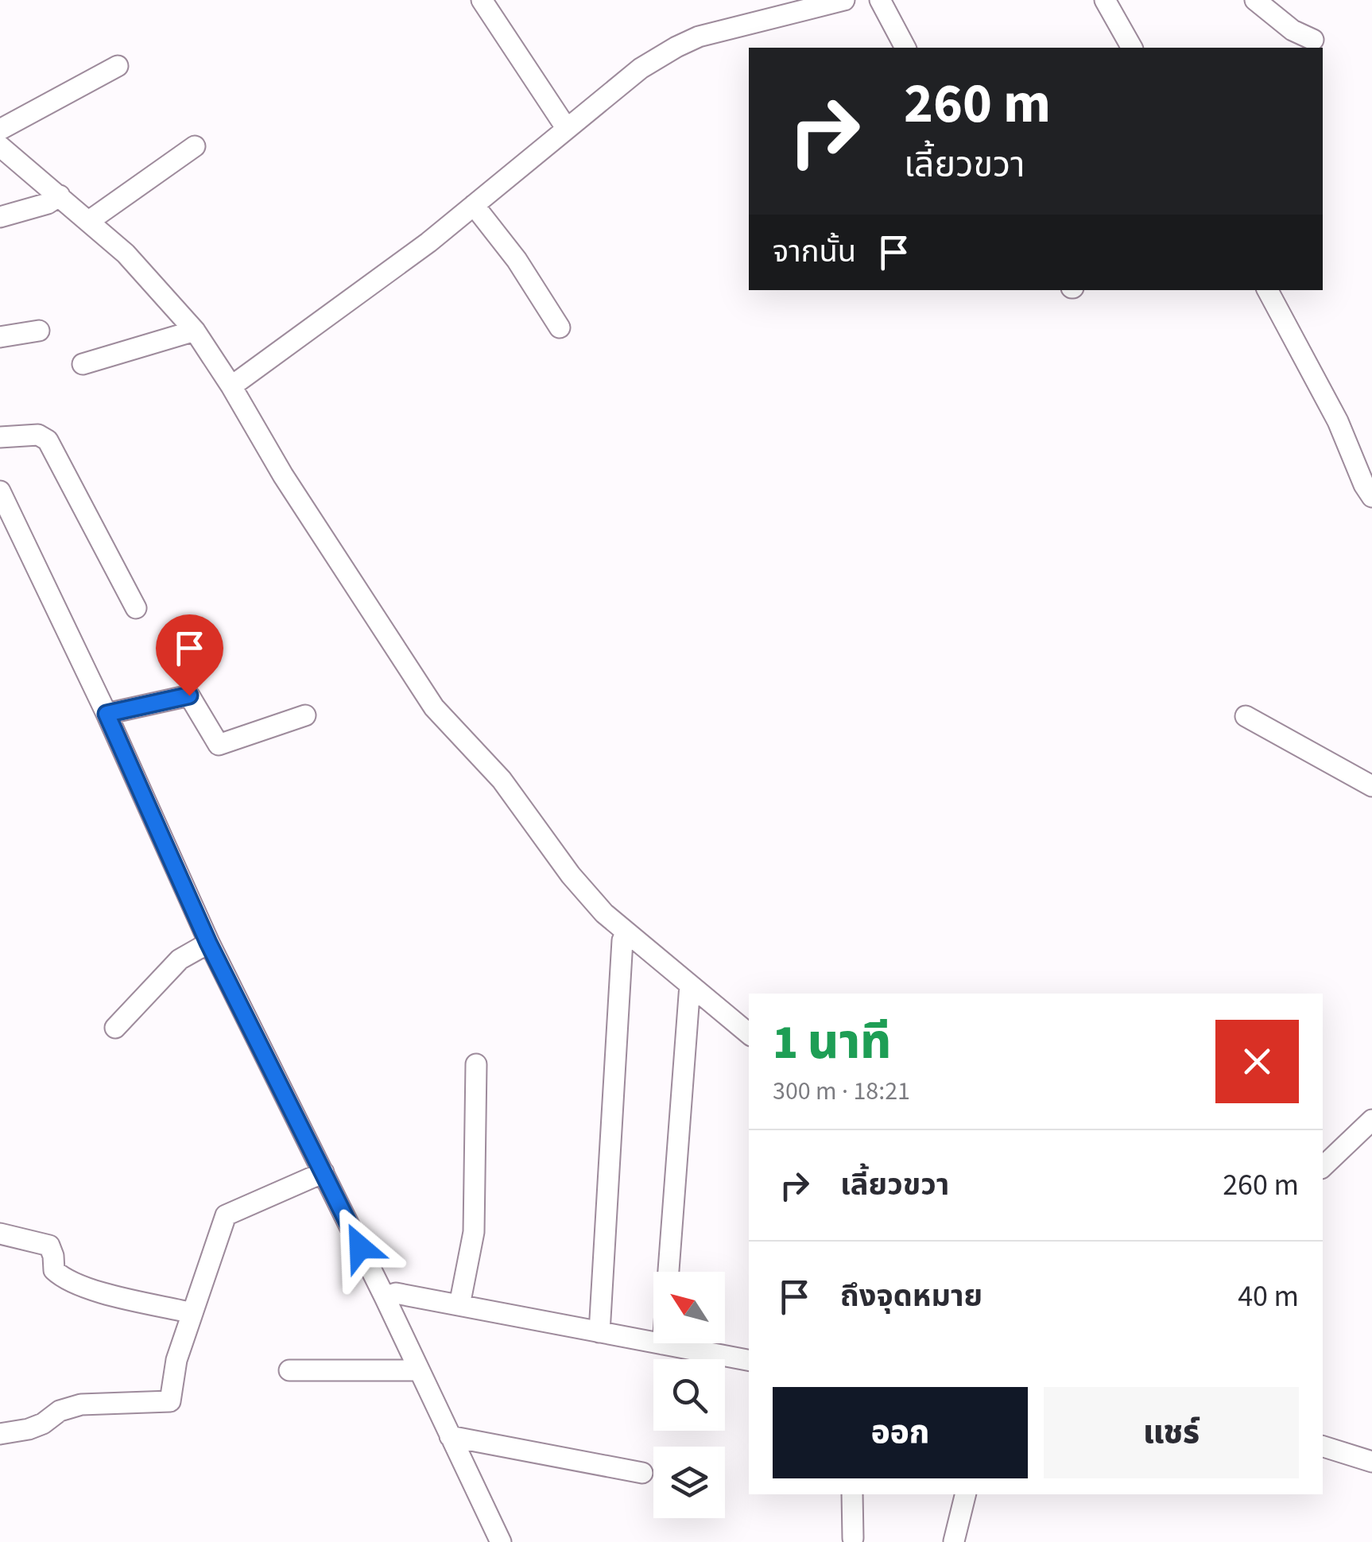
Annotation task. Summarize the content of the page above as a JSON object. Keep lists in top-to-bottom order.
{
  "north": "top left",
  "page": {
    "turn": ["260 m", "เลี้ยวขวา"],
    "then": "จากนั้น",
    "heading": ["1 นาที", "300 m · 18:21"],
    "list": [
      {
        "name": "เลี้ยวขวา",
        "value": "260 m"
      },
      {
        "name": "ถึงจุดหมาย",
        "value": "40 m"
      }
    ],
    "buttons": ["ออก", "แชร์"]
  }
}
